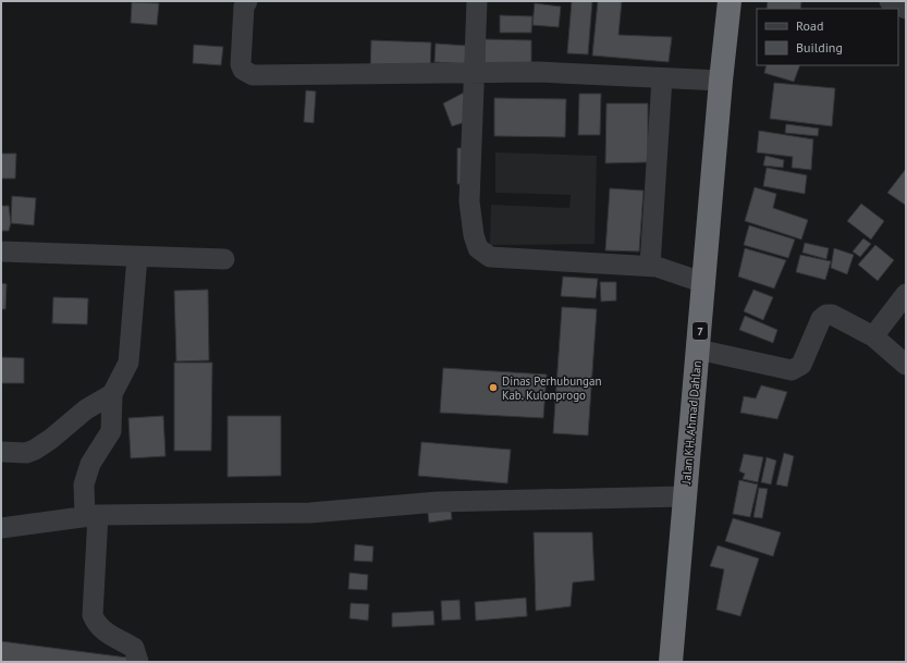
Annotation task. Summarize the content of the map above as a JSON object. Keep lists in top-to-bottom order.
{
  "streets": {
    "highway": ["7", "Jalan KH. Ahmad Dahlan"]
  },
  "places": ["Dinas Perhubungan Kab. Kulonprogo"],
  "legend": ["Road", "Building"]
}
